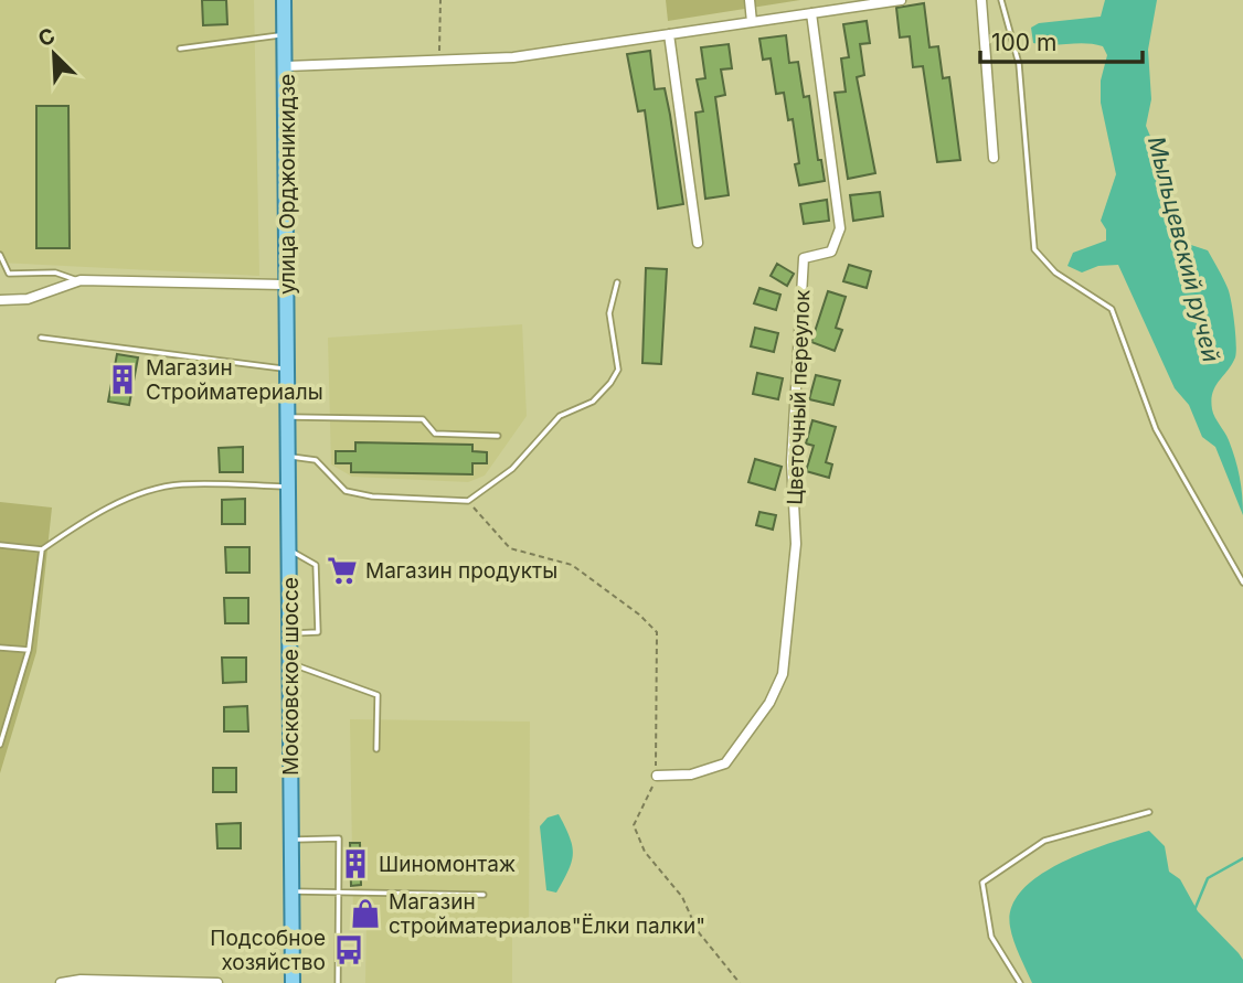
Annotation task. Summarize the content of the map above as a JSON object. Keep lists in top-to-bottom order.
{
  "streets": {
    "main road": ["улица Орджоникидзе", "Московское шоссе"],
    "street": ["Цветочный переулок"]
  },
  "crossings": [
    ["улица Орджоникидзе", "Московское шоссе"]
  ],
  "water": ["Мыльцевский ручей"],
  "places": {
    "building": ["Магазин Стройматериалы", "Шиномонтаж"],
    "supermarket": ["Магазин продукты"],
    "shop": ["Магазин стройматериалов\"Ёлки палки\""],
    "bus stop": ["Подсобное хозяйство"]
  },
  "scale_bar": "100 m",
  "north": "top left"
}
